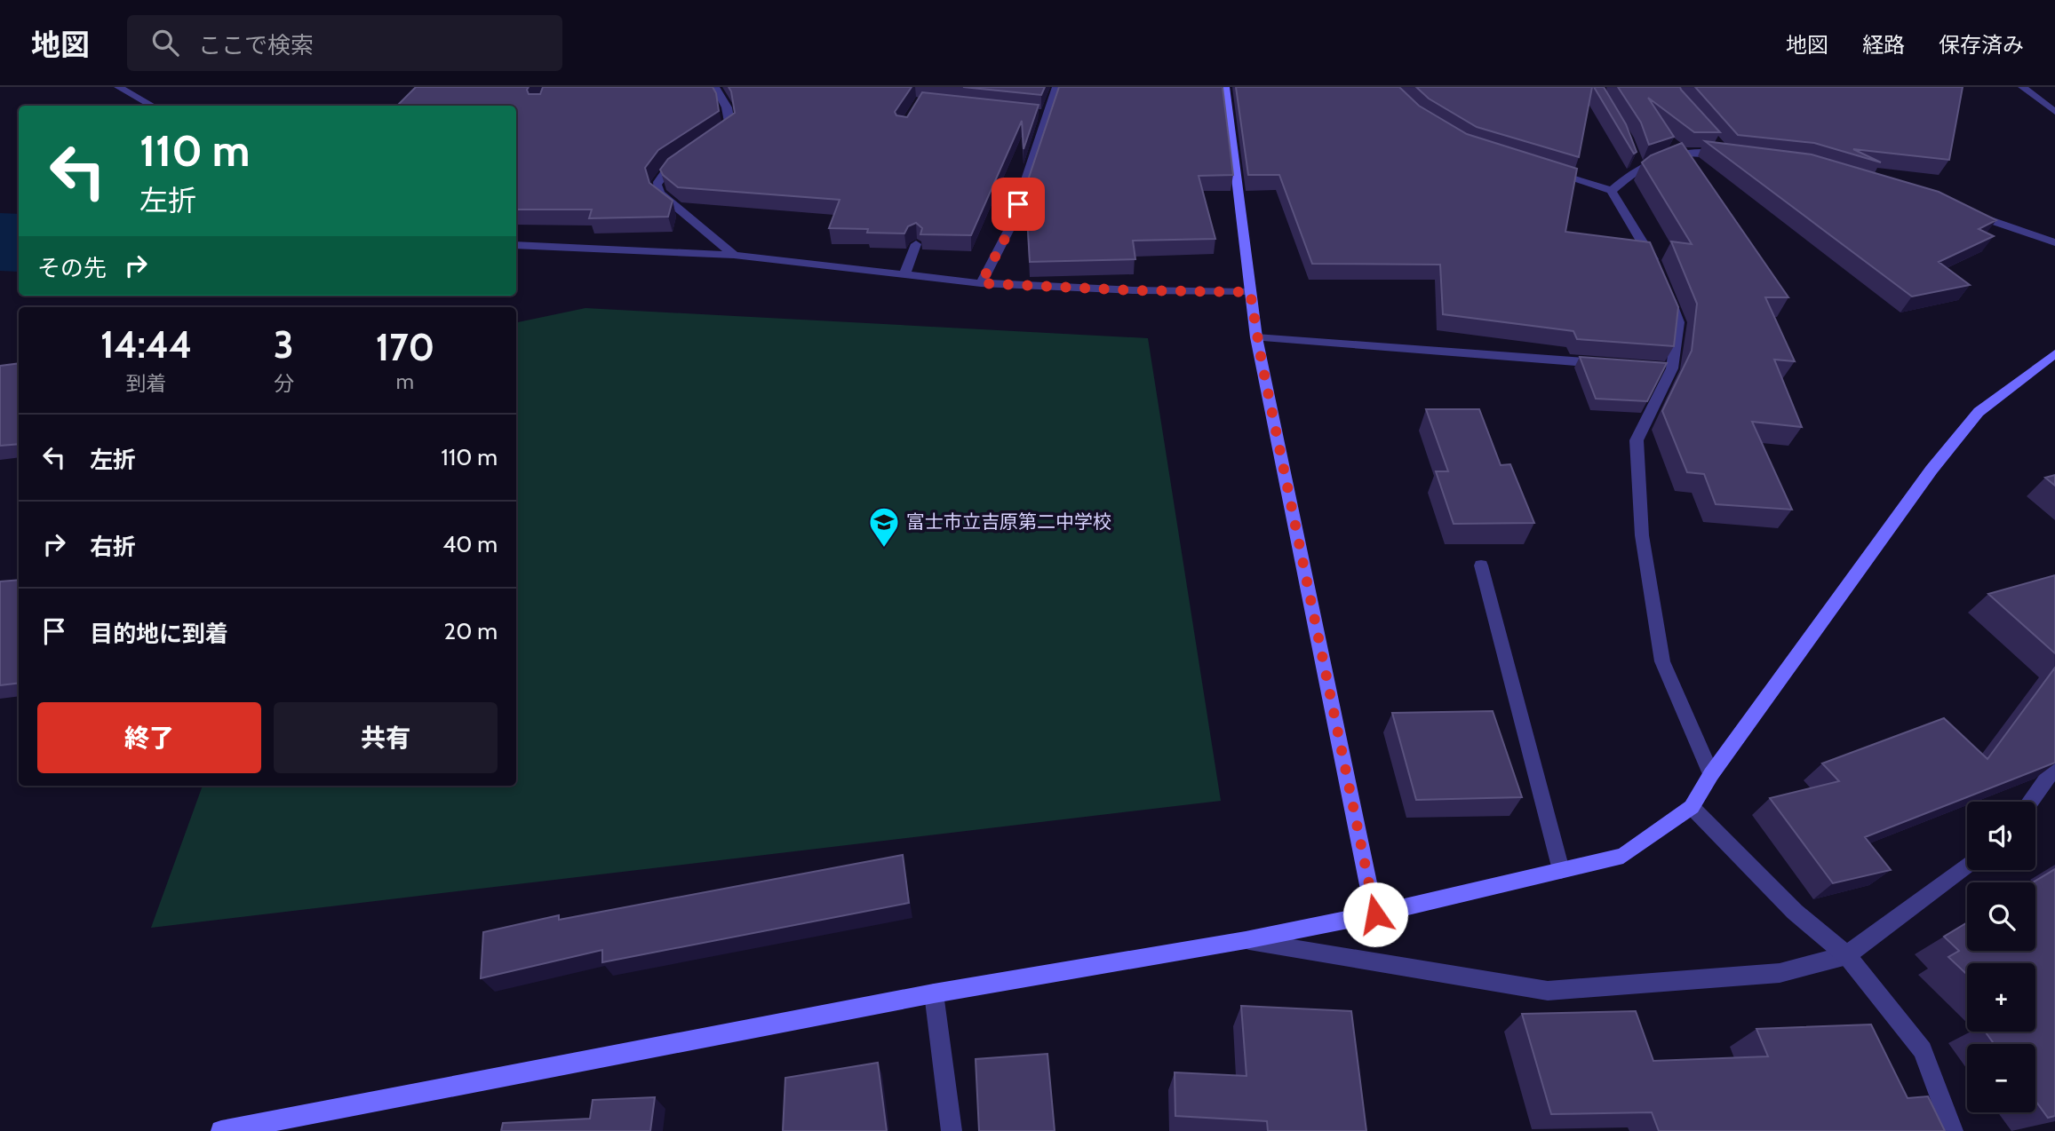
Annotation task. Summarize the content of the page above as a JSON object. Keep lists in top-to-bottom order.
{
  "places": {
    "school or university": ["富士市立吉原第二中学校"]
  },
  "page": {
    "header": "地図",
    "search": "ここで検索",
    "nav": ["地図", "経路", "保存済み"],
    "turn": ["110 m", "左折"],
    "then": "その先",
    "eta": [
      "14:44",
      "到着",
      "3",
      "分",
      "170",
      "m"
    ],
    "list": [
      {
        "name": "左折",
        "value": "110 m"
      },
      {
        "name": "右折",
        "value": "40 m"
      },
      {
        "name": "目的地に到着",
        "value": "20 m"
      }
    ],
    "buttons": ["終了", "共有"],
    "map_buttons": ["+", "−"]
  }
}
